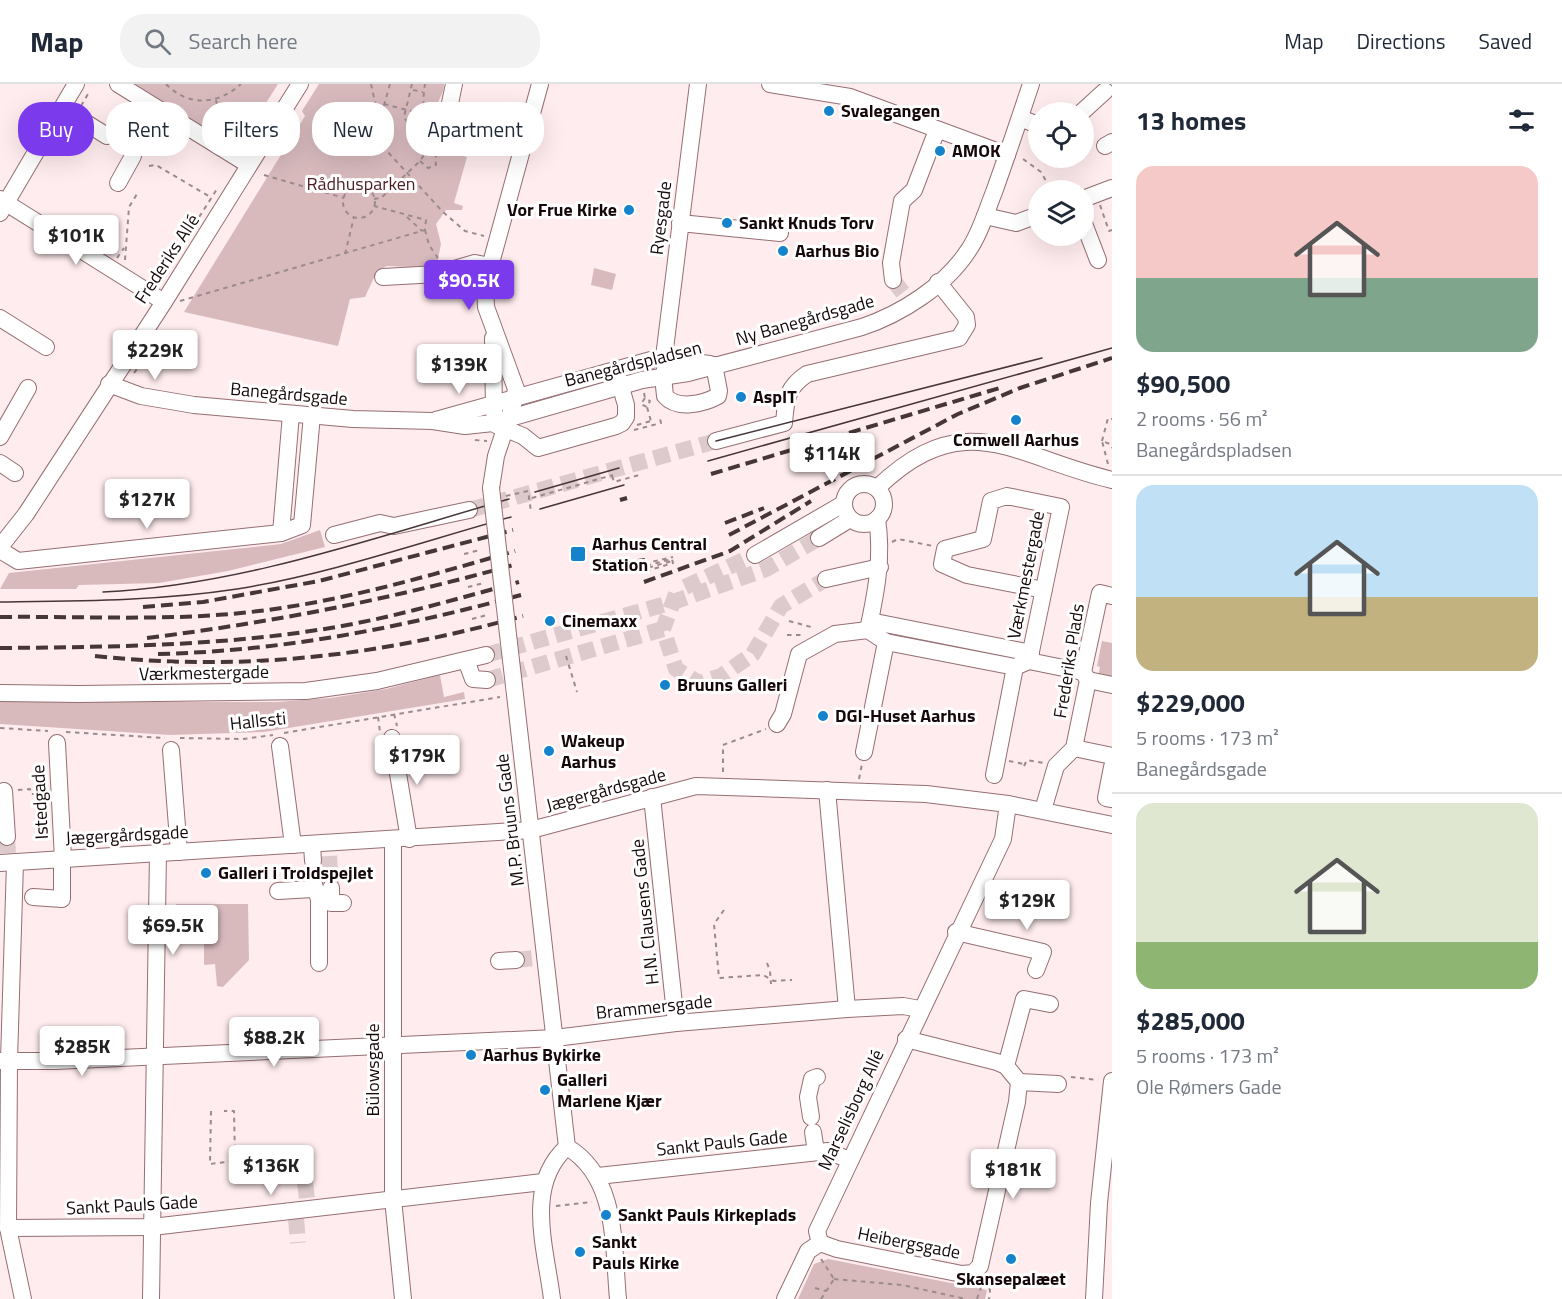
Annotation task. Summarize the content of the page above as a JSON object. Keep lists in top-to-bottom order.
{
  "streets": {
    "street": [
      "Ryesgade",
      "Frederiks Allé",
      "Ny Banegårdsgade",
      "Banegårdspladsen",
      "Banegårdsgade",
      "Værkmestergade",
      "Frederiks Plads",
      "Jægergårdsgade",
      "Istedgade",
      "M.P. Bruuns Gade",
      "H.N. Clausens Gade",
      "Brammersgade",
      "Bülowsgade",
      "Marselisborg Allé",
      "Sankt Pauls Gade",
      "Heibergsgade"
    ],
    "path": ["Hallssti"]
  },
  "crossings": [
    ["Ryesgade", "Banegårdspladsen"],
    ["Frederiks Allé", "Banegårdsgade"],
    ["Ny Banegårdsgade", "Banegårdspladsen"],
    ["Banegårdspladsen", "Banegårdsgade"],
    ["Banegårdspladsen", "M.P. Bruuns Gade"],
    ["Banegårdsgade", "M.P. Bruuns Gade"],
    ["Hallssti", "M.P. Bruuns Gade"],
    ["Jægergårdsgade", "Istedgade"],
    ["Jægergårdsgade", "M.P. Bruuns Gade"],
    ["Jægergårdsgade", "H.N. Clausens Gade"],
    ["Jægergårdsgade", "Bülowsgade"],
    ["Jægergårdsgade", "Marselisborg Allé"],
    ["M.P. Bruuns Gade", "Brammersgade"],
    ["H.N. Clausens Gade", "Brammersgade"],
    ["Brammersgade", "Bülowsgade"],
    ["Brammersgade", "Marselisborg Allé"],
    ["Bülowsgade", "Sankt Pauls Gade"],
    ["Marselisborg Allé", "Sankt Pauls Gade"],
    ["Marselisborg Allé", "Heibergsgade"]
  ],
  "parks": ["Rådhusparken"],
  "places": {
    "other": [
      "Svalegangen",
      "AMOK",
      "Vor Frue Kirke",
      "Sankt Knuds Torv",
      "Aarhus Bio",
      "AspIT",
      "Comwell Aarhus",
      "Cinemaxx",
      "Bruuns Galleri",
      "DGI-Huset Aarhus",
      "Wakeup Aarhus",
      "Galleri i Troldspejlet",
      "Aarhus Bykirke",
      "Galleri Marlene Kjær",
      "Sankt Pauls Kirkeplads",
      "Sankt Pauls Kirke",
      "Skansepalæet"
    ],
    "transit": ["Aarhus Central Station"]
  },
  "page": {
    "header": "Map",
    "search": "Search here",
    "nav": ["Map", "Directions", "Saved"],
    "heading": "13 homes",
    "chip": [
      "Buy",
      "Rent",
      "Filters",
      "New",
      "Apartment"
    ],
    "list": [
      {
        "name": "$90,500",
        "note": "2 rooms · 56 m² · Banegårdspladsen"
      },
      {
        "name": "$229,000",
        "note": "5 rooms · 173 m² · Banegårdsgade"
      },
      {
        "name": "$285,000",
        "note": "5 rooms · 173 m² · Ole Rømers Gade"
      }
    ],
    "price": [
      "$101K",
      "$90.5K",
      "$229K",
      "$139K",
      "$114K",
      "$127K",
      "$179K",
      "$129K",
      "$69.5K",
      "$88.2K",
      "$285K",
      "$136K",
      "$181K"
    ]
  }
}
